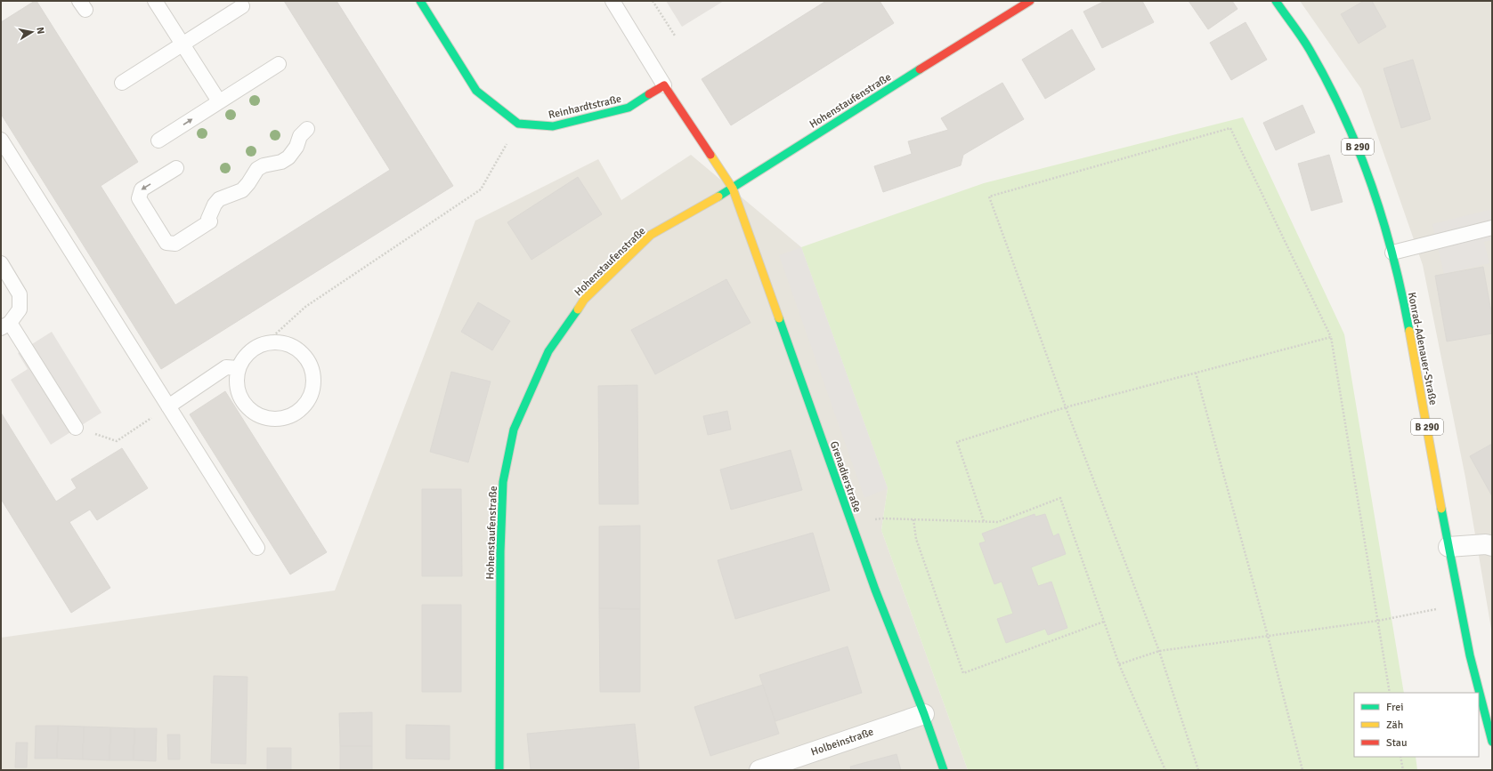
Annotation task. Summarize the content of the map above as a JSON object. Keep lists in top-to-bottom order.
{
  "streets": {
    "street": [
      "Hohenstaufenstraße",
      "Reinhardtstraße",
      "B 290",
      "Konrad-Adenauer-Straße",
      "Grenadierstraße",
      "Holbeinstraße"
    ]
  },
  "crossings": [
    ["Hohenstaufenstraße", "Grenadierstraße"],
    ["Grenadierstraße", "Holbeinstraße"]
  ],
  "legend": ["Frei", "Zäh", "Stau"],
  "north": "right"
}
